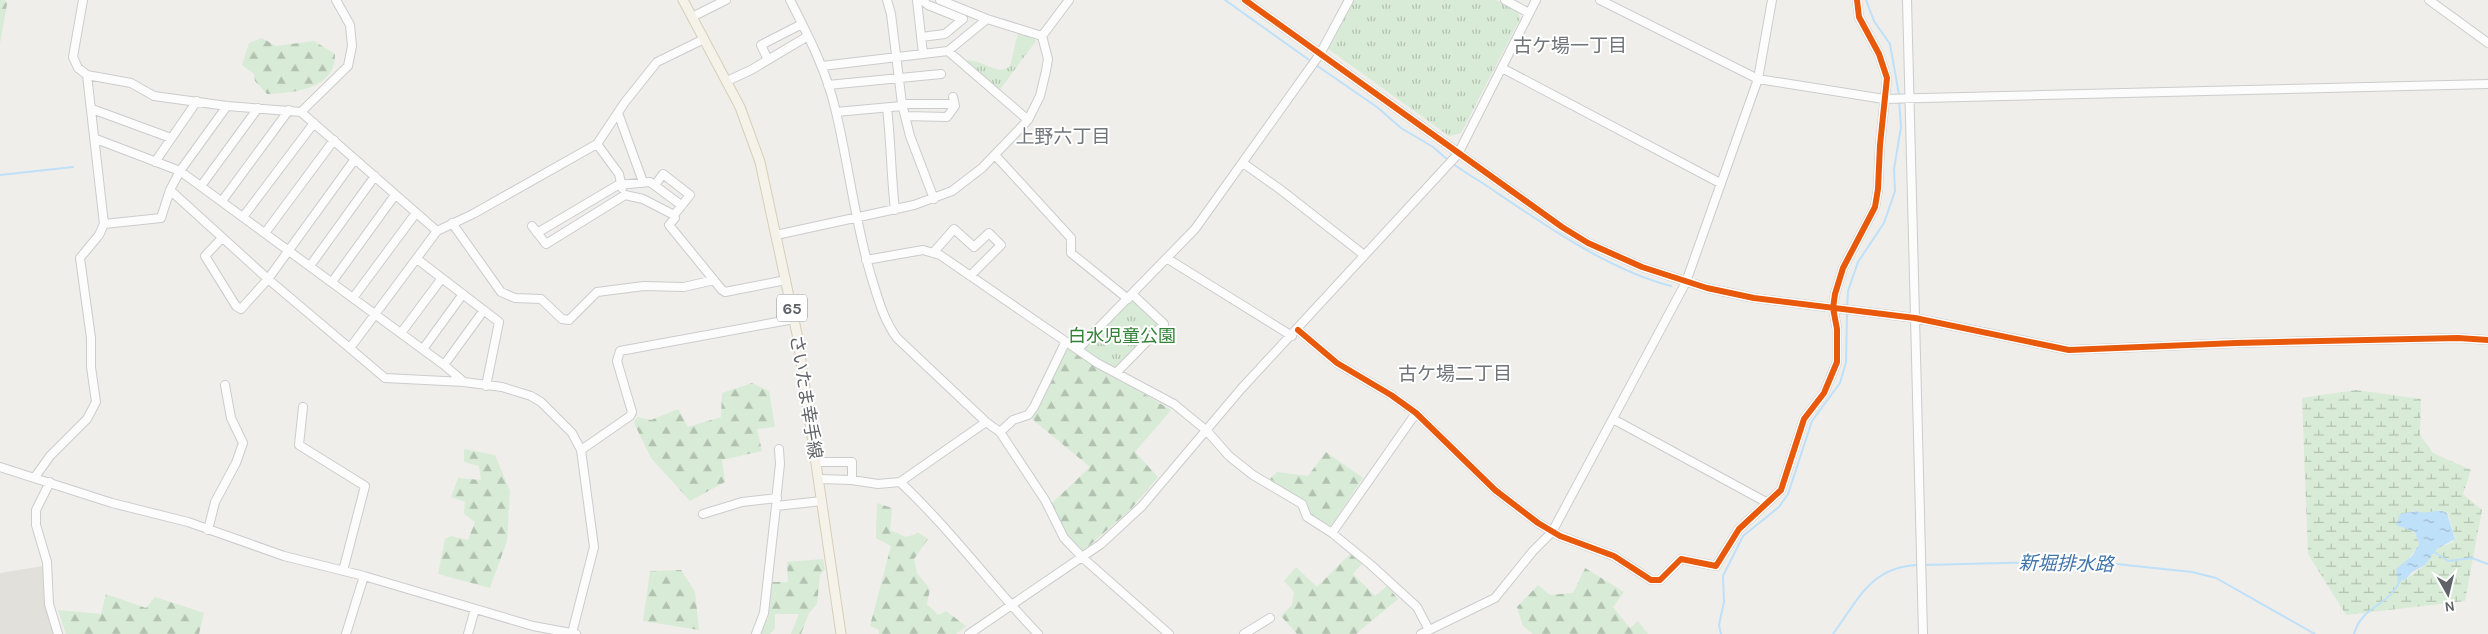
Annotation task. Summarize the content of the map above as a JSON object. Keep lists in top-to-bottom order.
{
  "streets": {
    "main road": ["65", "さいたま幸手線"]
  },
  "districts": ["古ケ場一丁目", "上野六丁目", "古ケ場二丁目"],
  "water": ["新堀排水路"],
  "parks": ["白水児童公園"],
  "north": "bottom"
}
